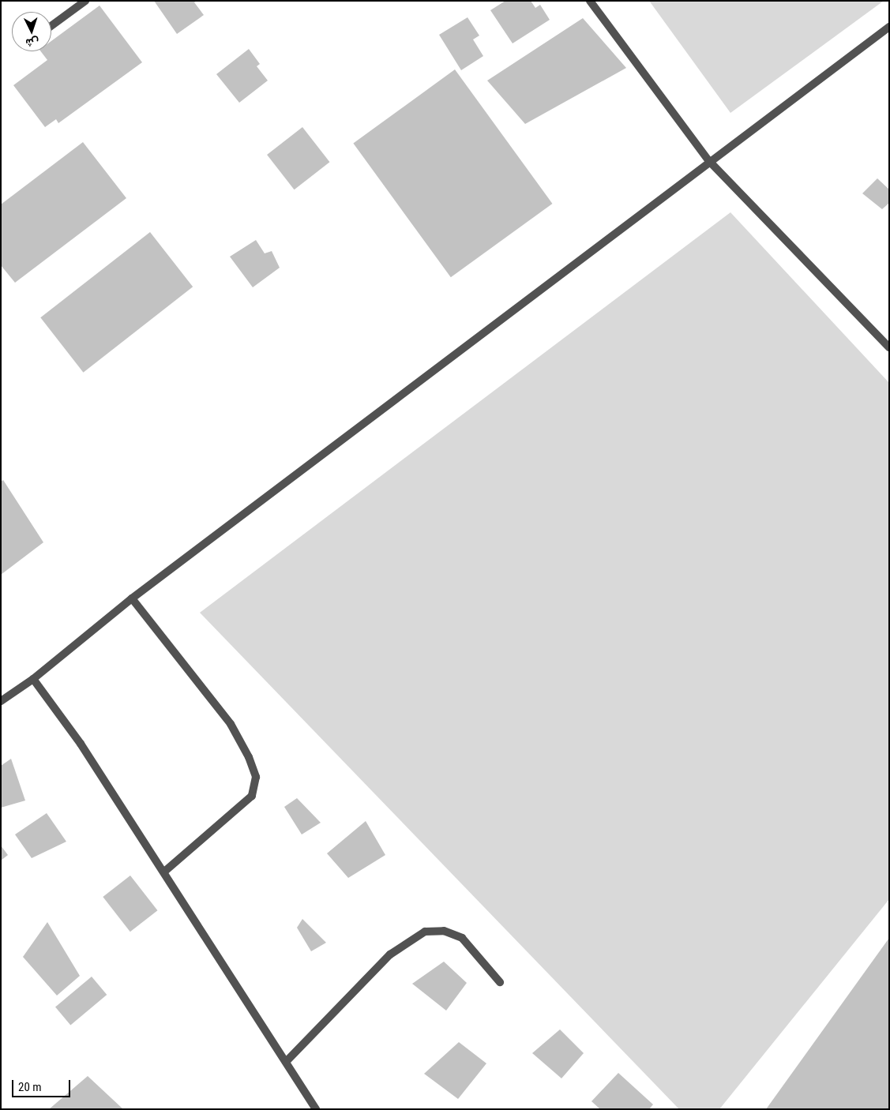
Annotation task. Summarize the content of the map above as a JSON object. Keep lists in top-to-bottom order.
{
  "scale_bar": "20 m",
  "north": "bottom"
}
